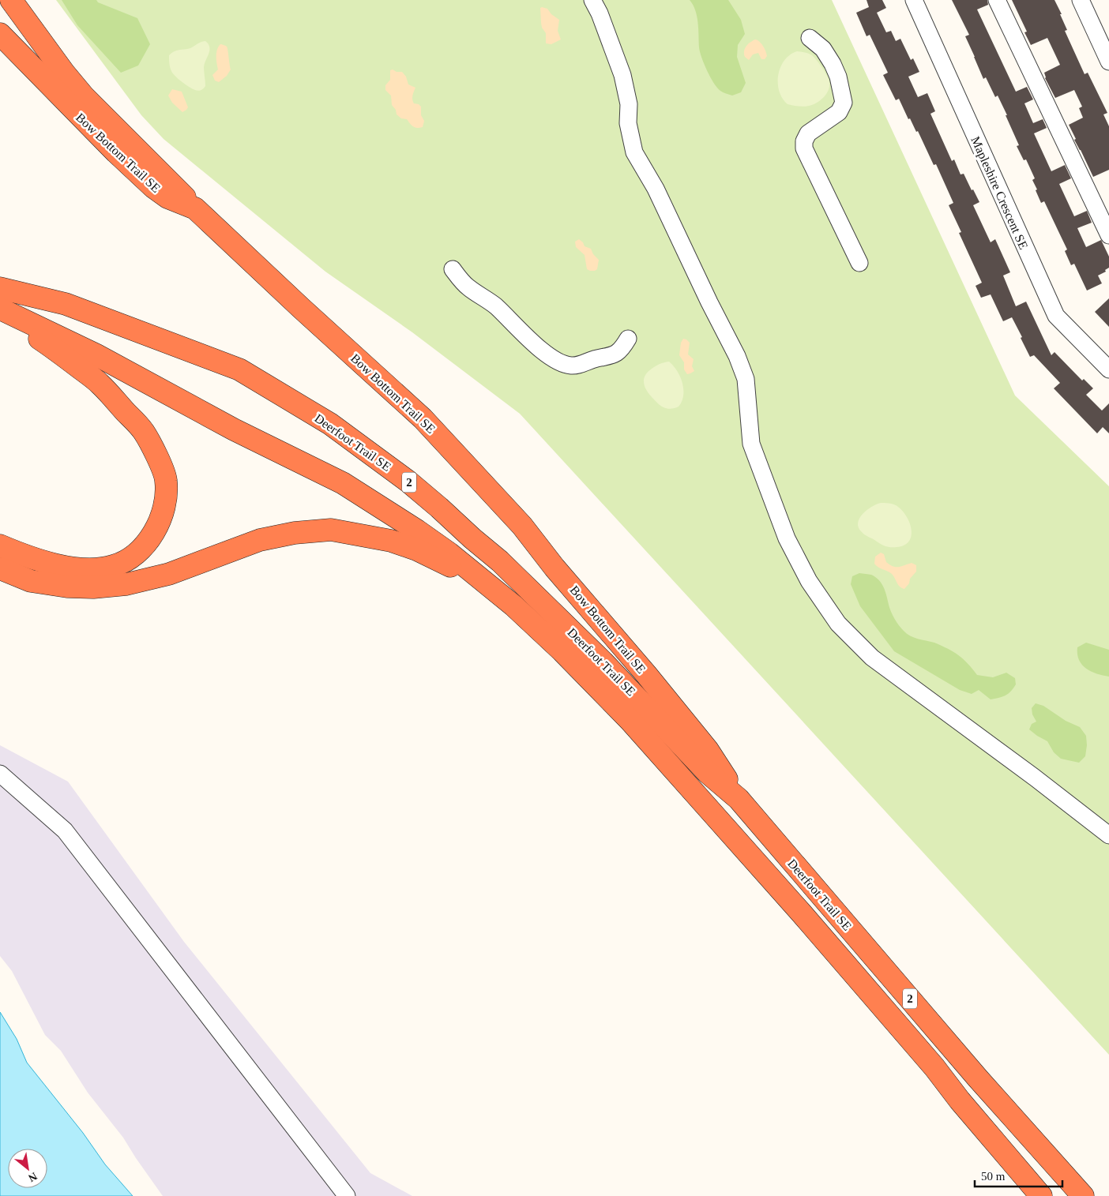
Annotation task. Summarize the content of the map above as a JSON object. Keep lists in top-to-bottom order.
{
  "streets": {
    "highway": ["Bow Bottom Trail SE", "Deerfoot Trail SE", "2"],
    "street": ["Mapleshire Crescent SE"]
  },
  "crossings": [
    ["Bow Bottom Trail SE", "Deerfoot Trail SE"]
  ],
  "scale_bar": "50 m",
  "north": "bottom right"
}
